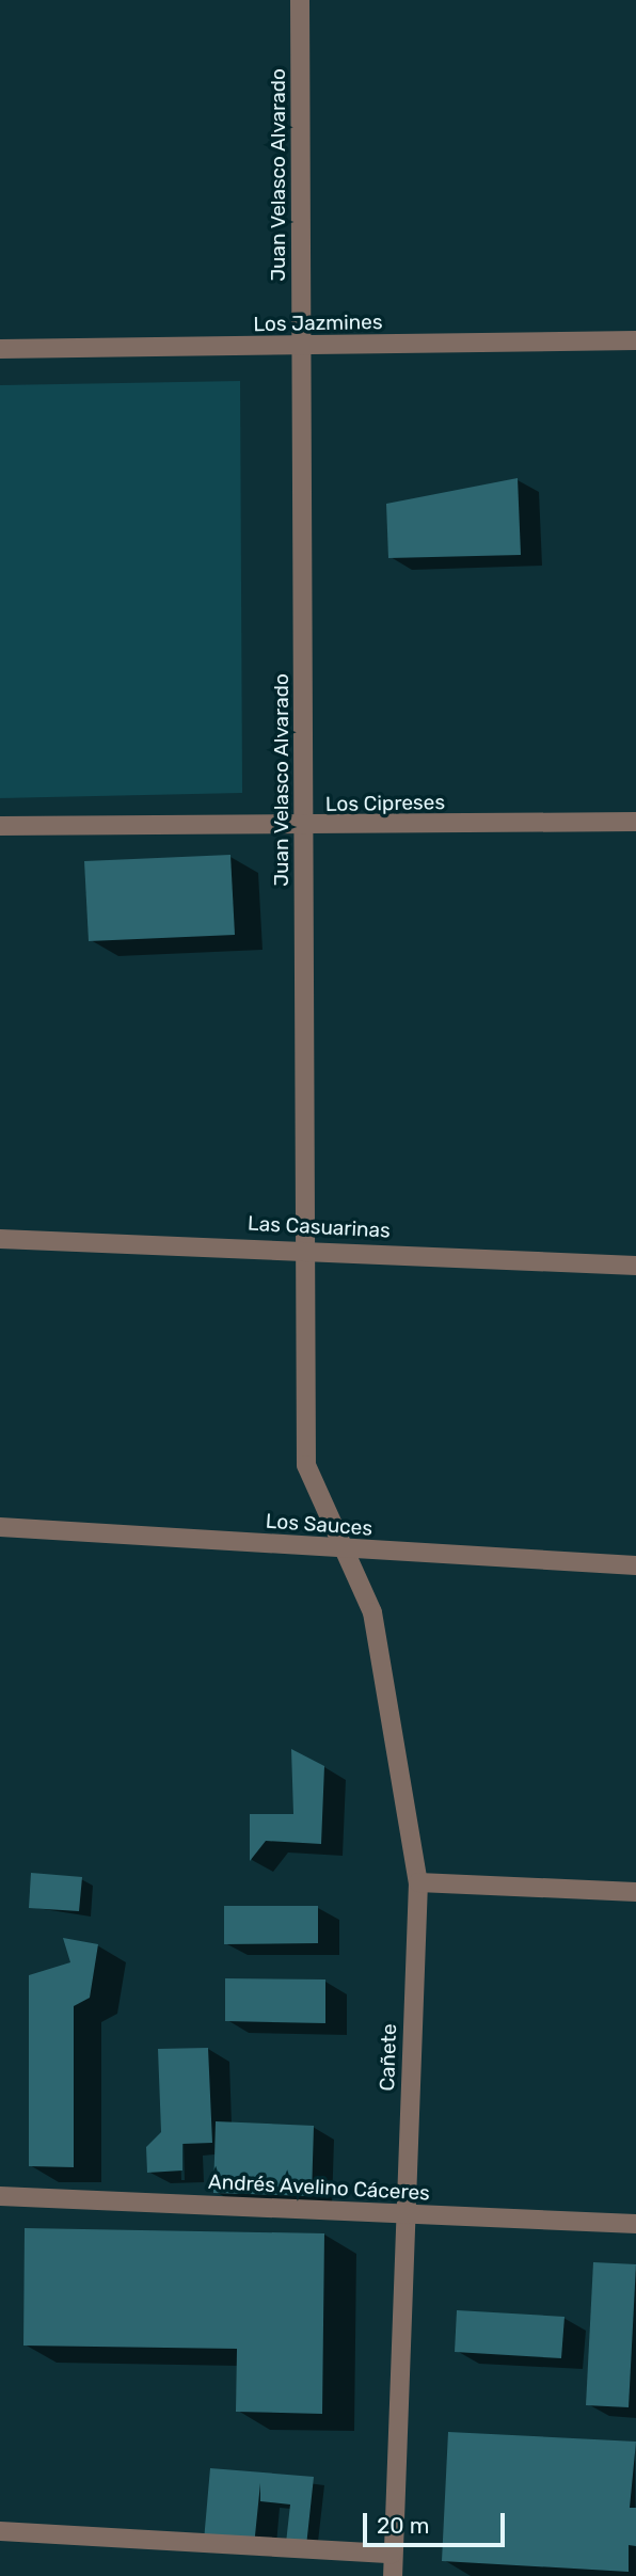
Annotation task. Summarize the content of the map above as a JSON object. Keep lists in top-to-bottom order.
{
  "streets": {
    "street": [
      "Juan Velasco Alvarado",
      "Los Jazmines",
      "Los Cipreses",
      "Las Casuarinas",
      "Los Sauces",
      "Cañete",
      "Andrés Avelino Cáceres"
    ]
  },
  "crossings": [
    ["Juan Velasco Alvarado", "Los Jazmines"],
    ["Juan Velasco Alvarado", "Los Cipreses"],
    ["Juan Velasco Alvarado", "Las Casuarinas"],
    ["Juan Velasco Alvarado", "Los Sauces"],
    ["Juan Velasco Alvarado", "Cañete"],
    ["Los Sauces", "Cañete"],
    ["Cañete", "Andrés Avelino Cáceres"]
  ],
  "scale_bar": "20 m"
}
